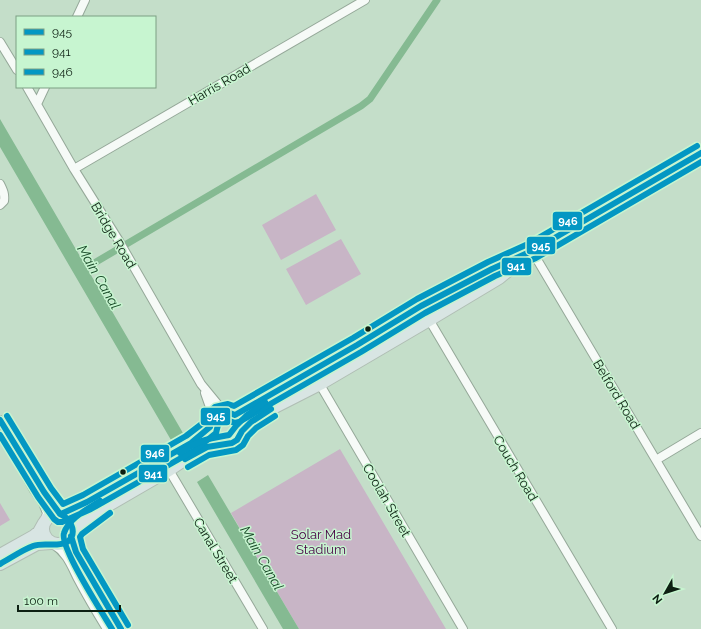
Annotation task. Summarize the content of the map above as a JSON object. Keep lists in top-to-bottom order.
{
  "streets": {
    "street": [
      "Harris Road",
      "Bridge Road",
      "Belford Road",
      "Couch Road",
      "Coolah Street",
      "Canal Street"
    ]
  },
  "crossings": [
    ["Harris Road", "Bridge Road"]
  ],
  "water": ["Main Canal"],
  "parks": ["Solar Mad Stadium"],
  "lines": ["transit line 946", "transit line 945", "transit line 941"],
  "legend": ["945", "941", "946"],
  "scale_bar": "100 m",
  "north": "bottom left"
}
